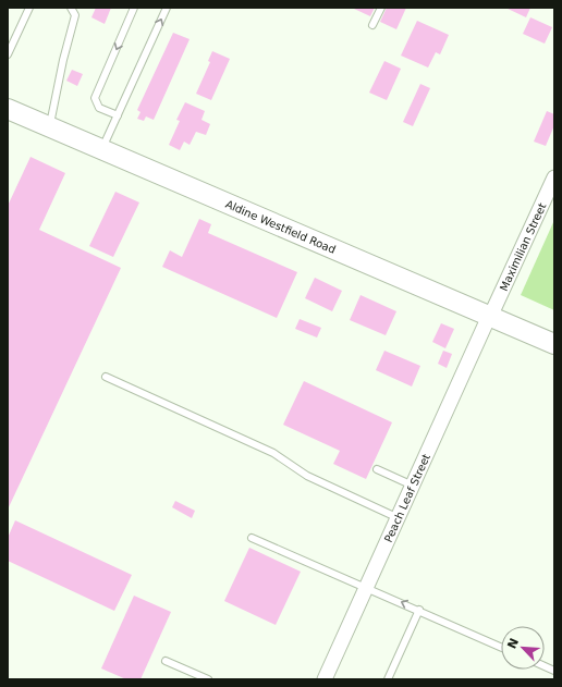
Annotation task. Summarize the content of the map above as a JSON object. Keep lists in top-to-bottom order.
{
  "streets": {
    "main road": ["Aldine Westfield Road"],
    "street": ["Maximilian Street", "Peach Leaf Street"]
  },
  "crossings": [
    ["Aldine Westfield Road", "Maximilian Street"],
    ["Aldine Westfield Road", "Peach Leaf Street"],
    ["Maximilian Street", "Peach Leaf Street"]
  ],
  "north": "top left"
}
